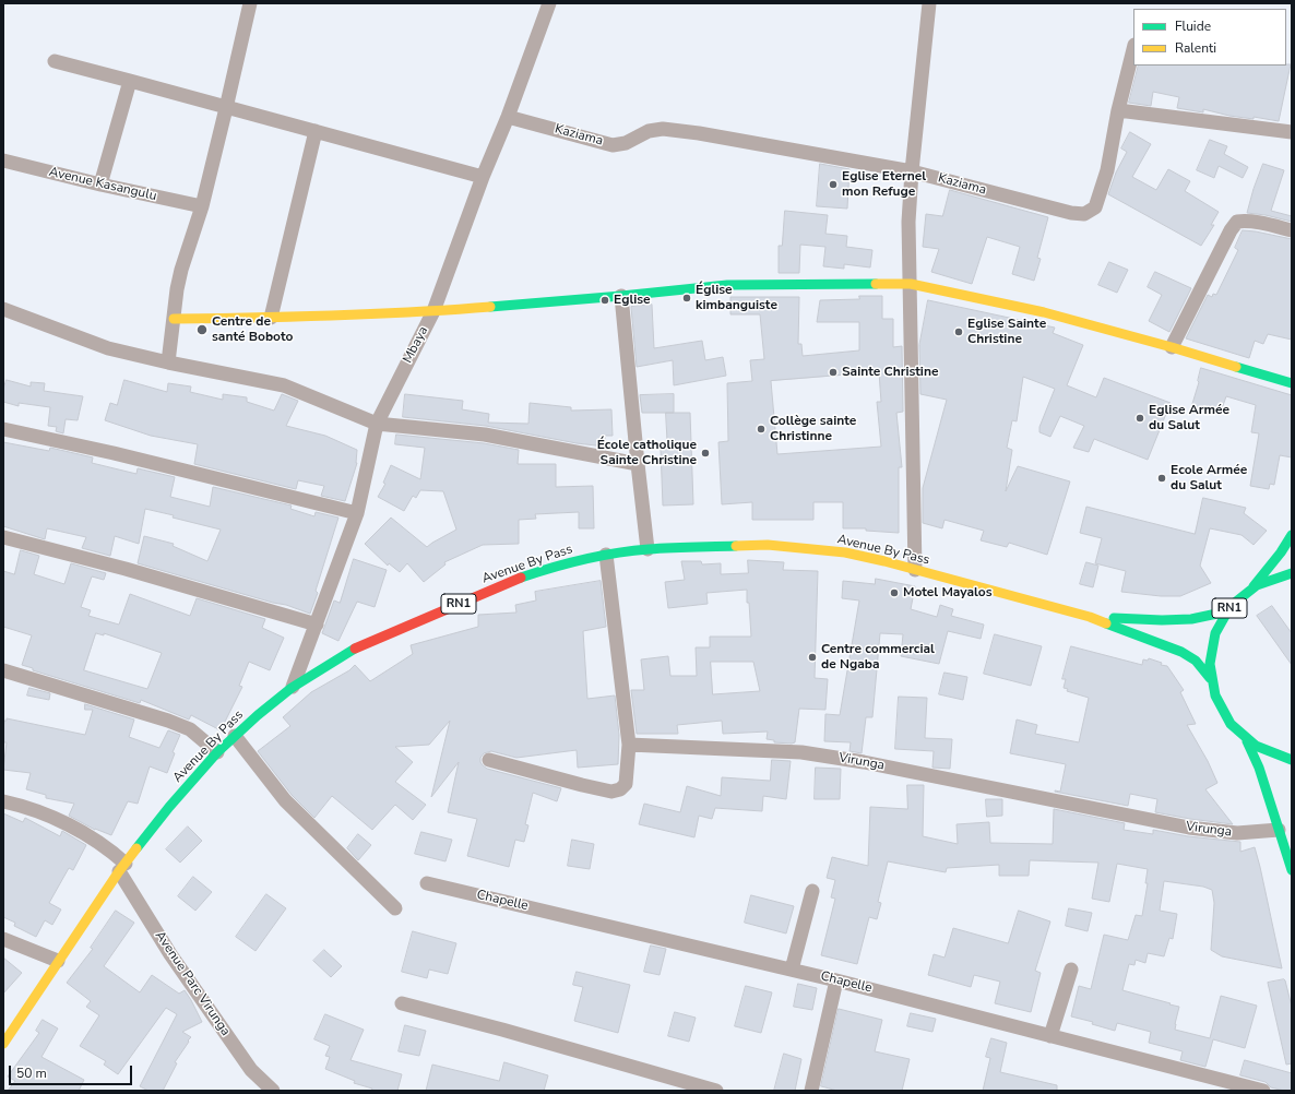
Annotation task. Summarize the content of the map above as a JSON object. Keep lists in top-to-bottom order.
{
  "streets": {
    "main road": ["Avenue By Pass", "RN1"],
    "street": [
      "Kaziama",
      "Avenue Kasangulu",
      "Mbaya",
      "Virunga",
      "Chapelle",
      "Avenue Parc Virunga"
    ]
  },
  "crossings": [
    ["Kaziama", "Mbaya"],
    ["Mbaya", "Avenue By Pass"],
    ["Avenue By Pass", "RN1"],
    ["Avenue By Pass", "Avenue Parc Virunga"]
  ],
  "places": [
    "Eglise Eternel mon Refuge",
    "Église kimbanguiste",
    "Eglise",
    "Centre de santé Boboto",
    "Eglise Sainte Christine",
    "Sainte Christine",
    "Eglise Armée du Salut",
    "Collège sainte Christinne",
    "École catholique Sainte Christine",
    "Ecole Armée du Salut",
    "Motel Mayalos",
    "Centre commercial de Ngaba"
  ],
  "legend": ["Fluide", "Ralenti"],
  "scale_bar": "50 m"
}
